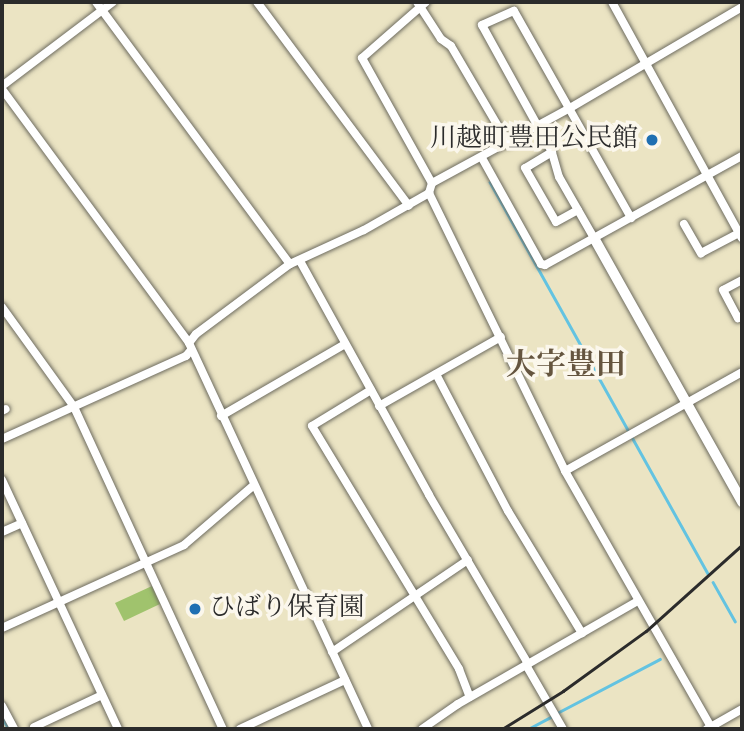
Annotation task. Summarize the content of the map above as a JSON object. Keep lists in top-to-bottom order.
{
  "districts": ["大字豊田"],
  "places": ["川越町豊田公民館", "ひばり保育園"]
}
